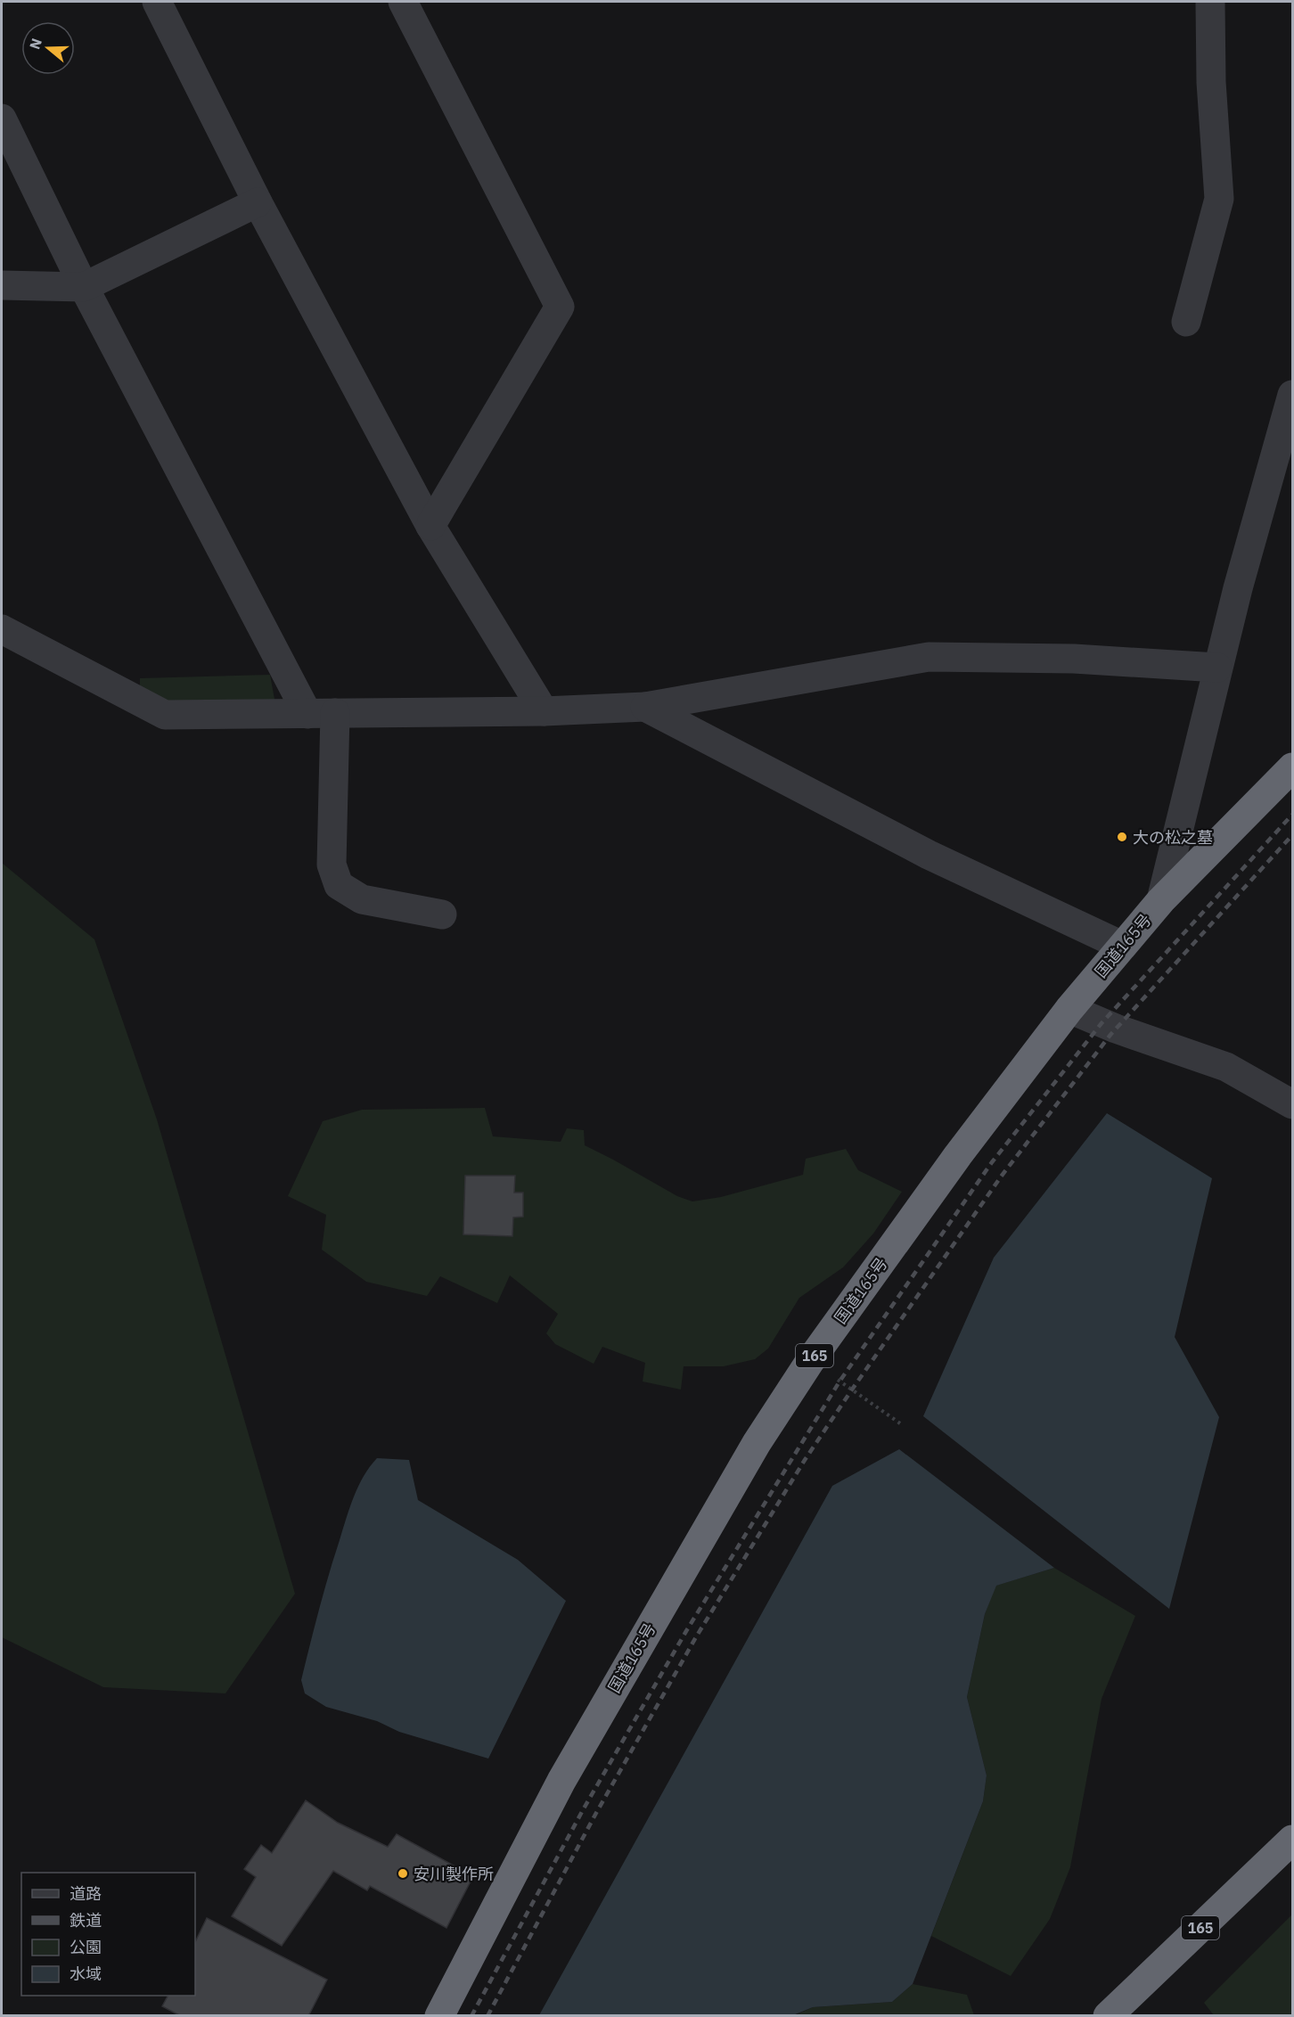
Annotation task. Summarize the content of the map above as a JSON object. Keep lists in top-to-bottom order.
{
  "streets": {
    "highway": ["国道165号", "165"]
  },
  "places": ["大の松之墓", "安川製作所"],
  "legend": [
    "道路",
    "鉄道",
    "公園",
    "水域"
  ],
  "north": "left"
}
